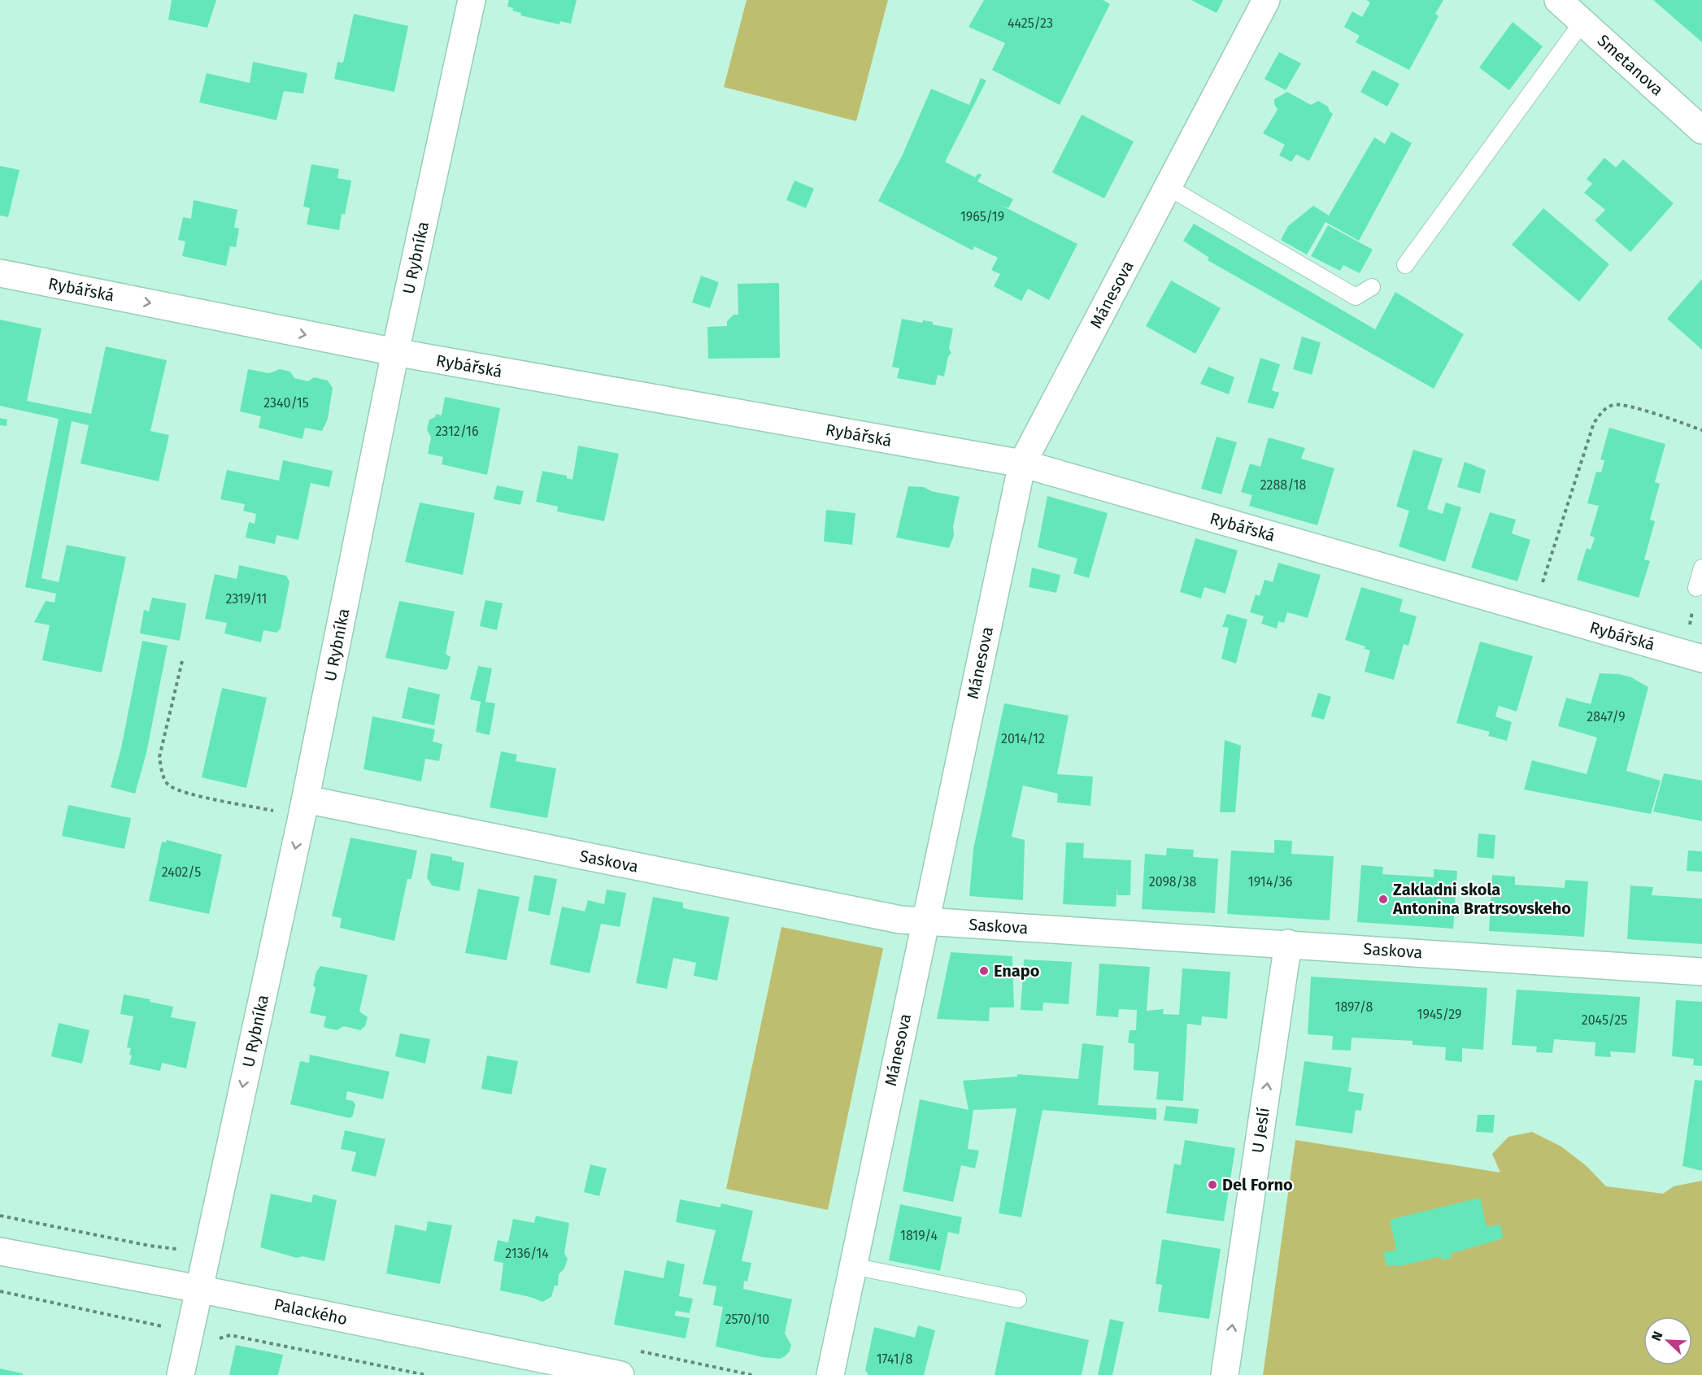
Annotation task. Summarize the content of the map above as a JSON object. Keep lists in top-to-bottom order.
{
  "streets": {
    "street": [
      "Smetanova",
      "U Rybníka",
      "Rybářská",
      "Mánesova",
      "Saskova",
      "U Jeslí",
      "Palackého"
    ]
  },
  "crossings": [
    ["U Rybníka", "Rybářská"],
    ["U Rybníka", "Saskova"],
    ["U Rybníka", "Palackého"],
    ["Rybářská", "Mánesova"],
    ["Mánesova", "Saskova"],
    ["Saskova", "U Jeslí"]
  ],
  "one_way": ["U Jeslí"],
  "places": ["Zakladni skola Antonina Bratrsovskeho", "Enapo", "Del Forno"],
  "house_numbers": [
    "4425/23",
    "1965/19",
    "2340/15",
    "2312/16",
    "2288/18",
    "2319/11",
    "2847/9",
    "2014/12",
    "2402/5",
    "2098/38",
    "1914/36",
    "1897/8",
    "1945/29",
    "2045/25",
    "1819/4",
    "2136/14",
    "2570/10",
    "1741/8"
  ],
  "north": "top left"
}
